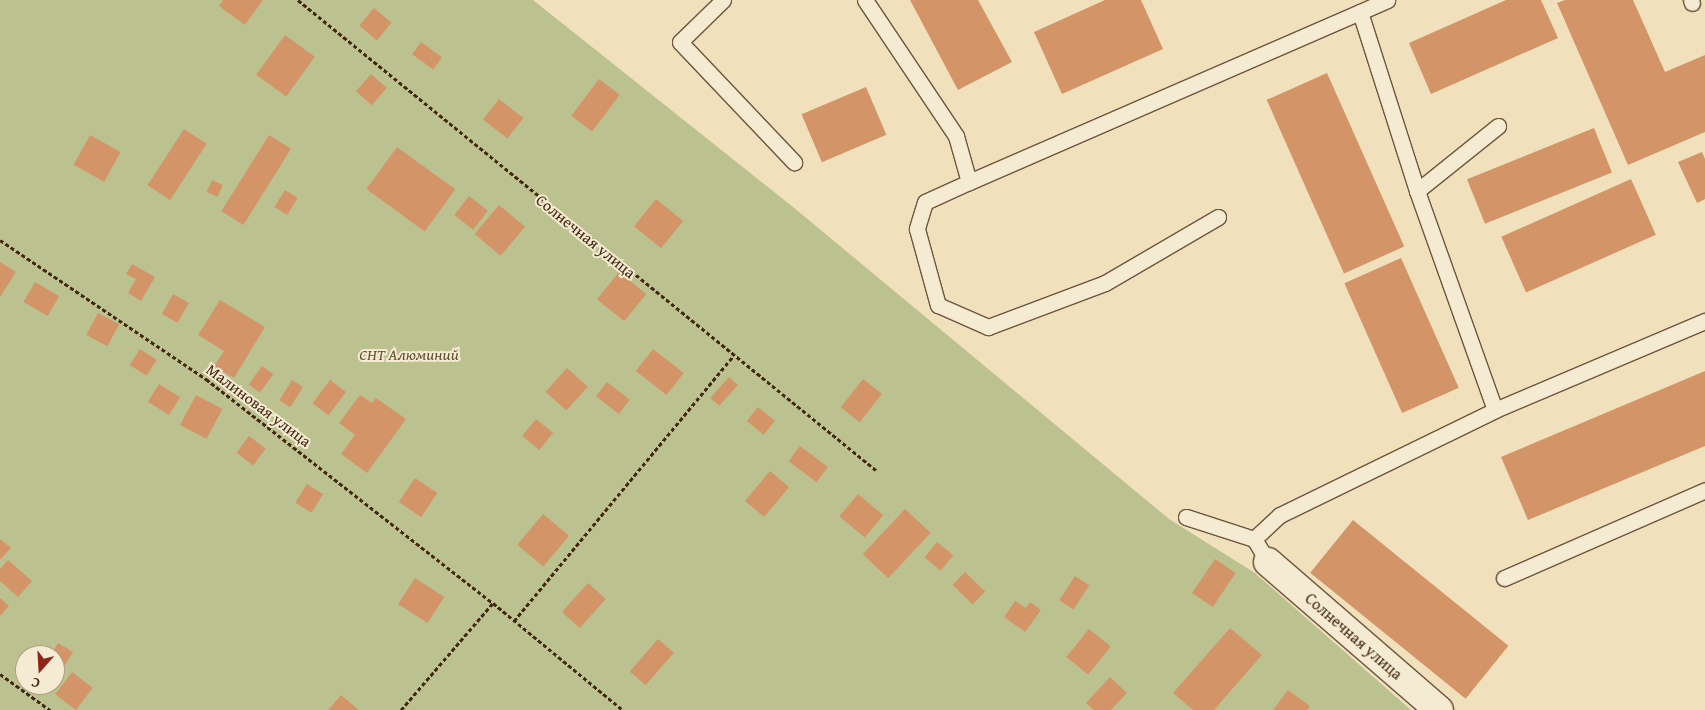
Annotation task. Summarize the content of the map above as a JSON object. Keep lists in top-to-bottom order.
{
  "streets": {
    "street": ["Солнечная улица"],
    "path": ["Малиновая улица"]
  },
  "parks": ["СНТ Алюминий"],
  "north": "bottom"
}
